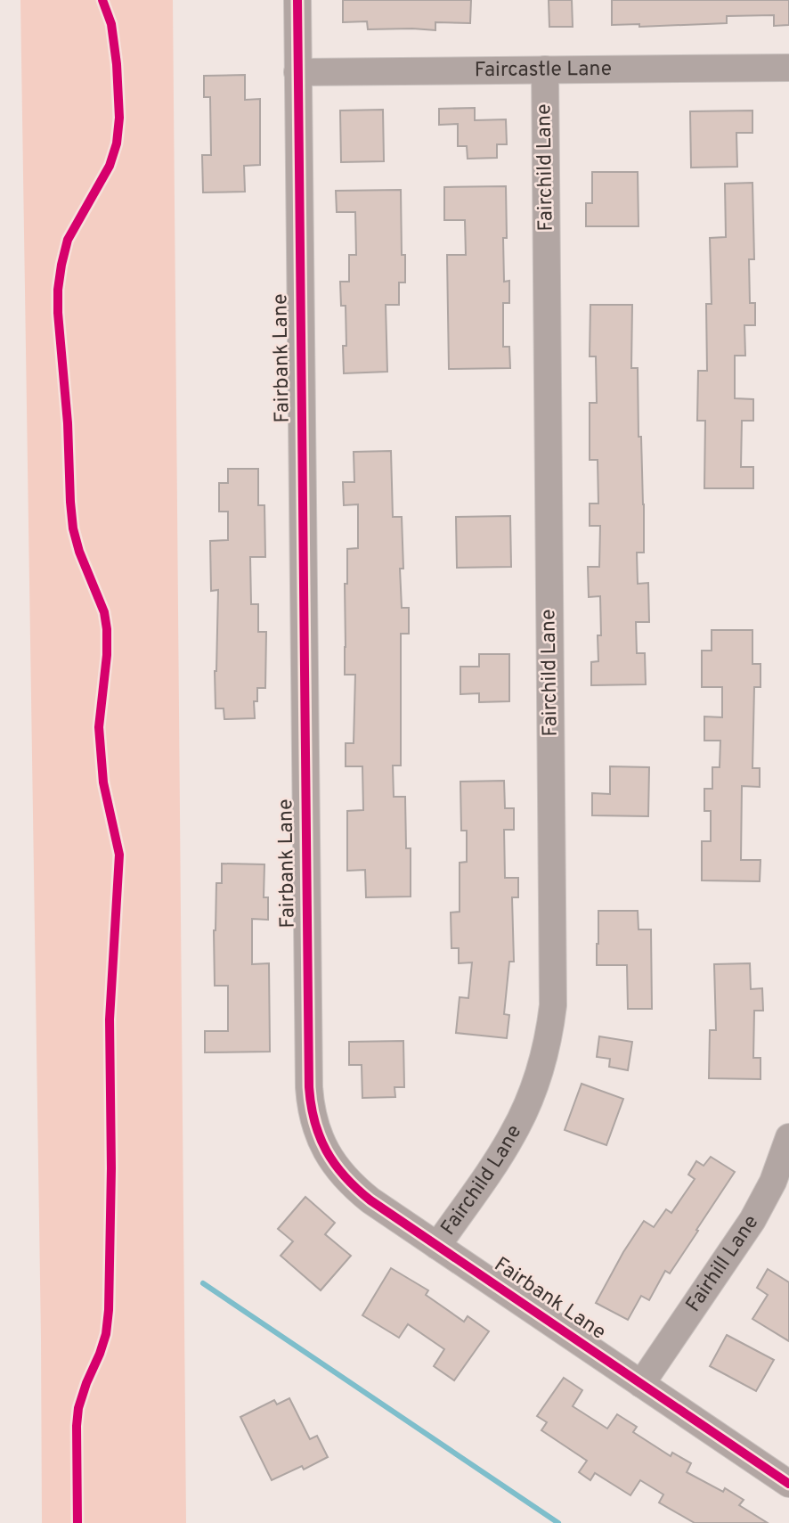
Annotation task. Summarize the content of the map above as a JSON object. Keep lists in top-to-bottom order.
{
  "streets": {
    "street": [
      "Faircastle Lane",
      "Fairchild Lane",
      "Fairbank Lane",
      "Fairhill Lane"
    ]
  },
  "crossings": [
    ["Faircastle Lane", "Fairchild Lane"],
    ["Faircastle Lane", "Fairbank Lane"],
    ["Fairchild Lane", "Fairbank Lane"],
    ["Fairbank Lane", "Fairhill Lane"]
  ]
}
